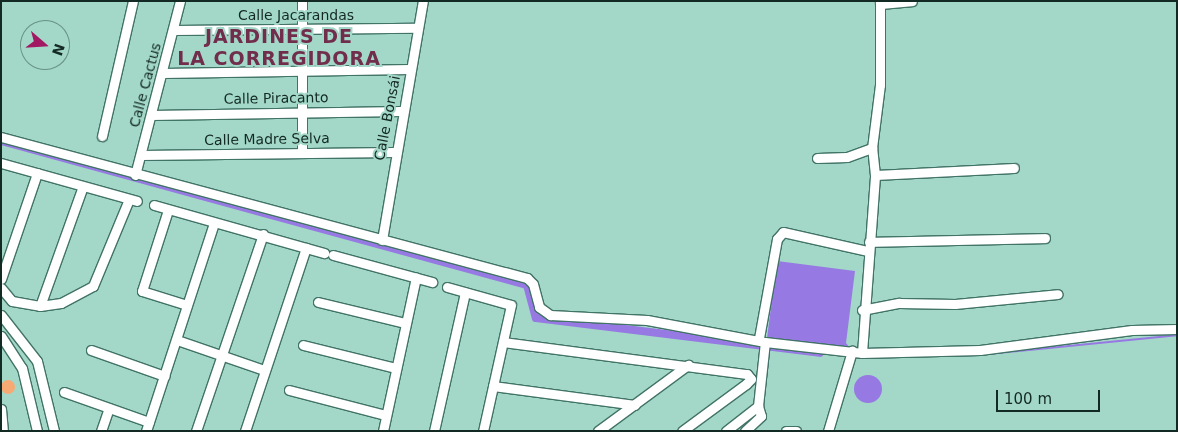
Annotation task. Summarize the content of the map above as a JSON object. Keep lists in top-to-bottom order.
{
  "streets": {
    "street": [
      "Calle Jacarandas",
      "Calle Cactus",
      "Calle Piracanto",
      "Calle Bonsái",
      "Calle Madre Selva"
    ]
  },
  "crossings": [
    ["Calle Jacarandas", "Calle Cactus"],
    ["Calle Jacarandas", "Calle Bonsái"],
    ["Calle Cactus", "Calle Piracanto"],
    ["Calle Cactus", "Calle Madre Selva"],
    ["Calle Piracanto", "Calle Bonsái"],
    ["Calle Bonsái", "Calle Madre Selva"]
  ],
  "districts": ["JARDINES DE LA CORREGIDORA"],
  "scale_bar": "100 m",
  "north": "right"
}
